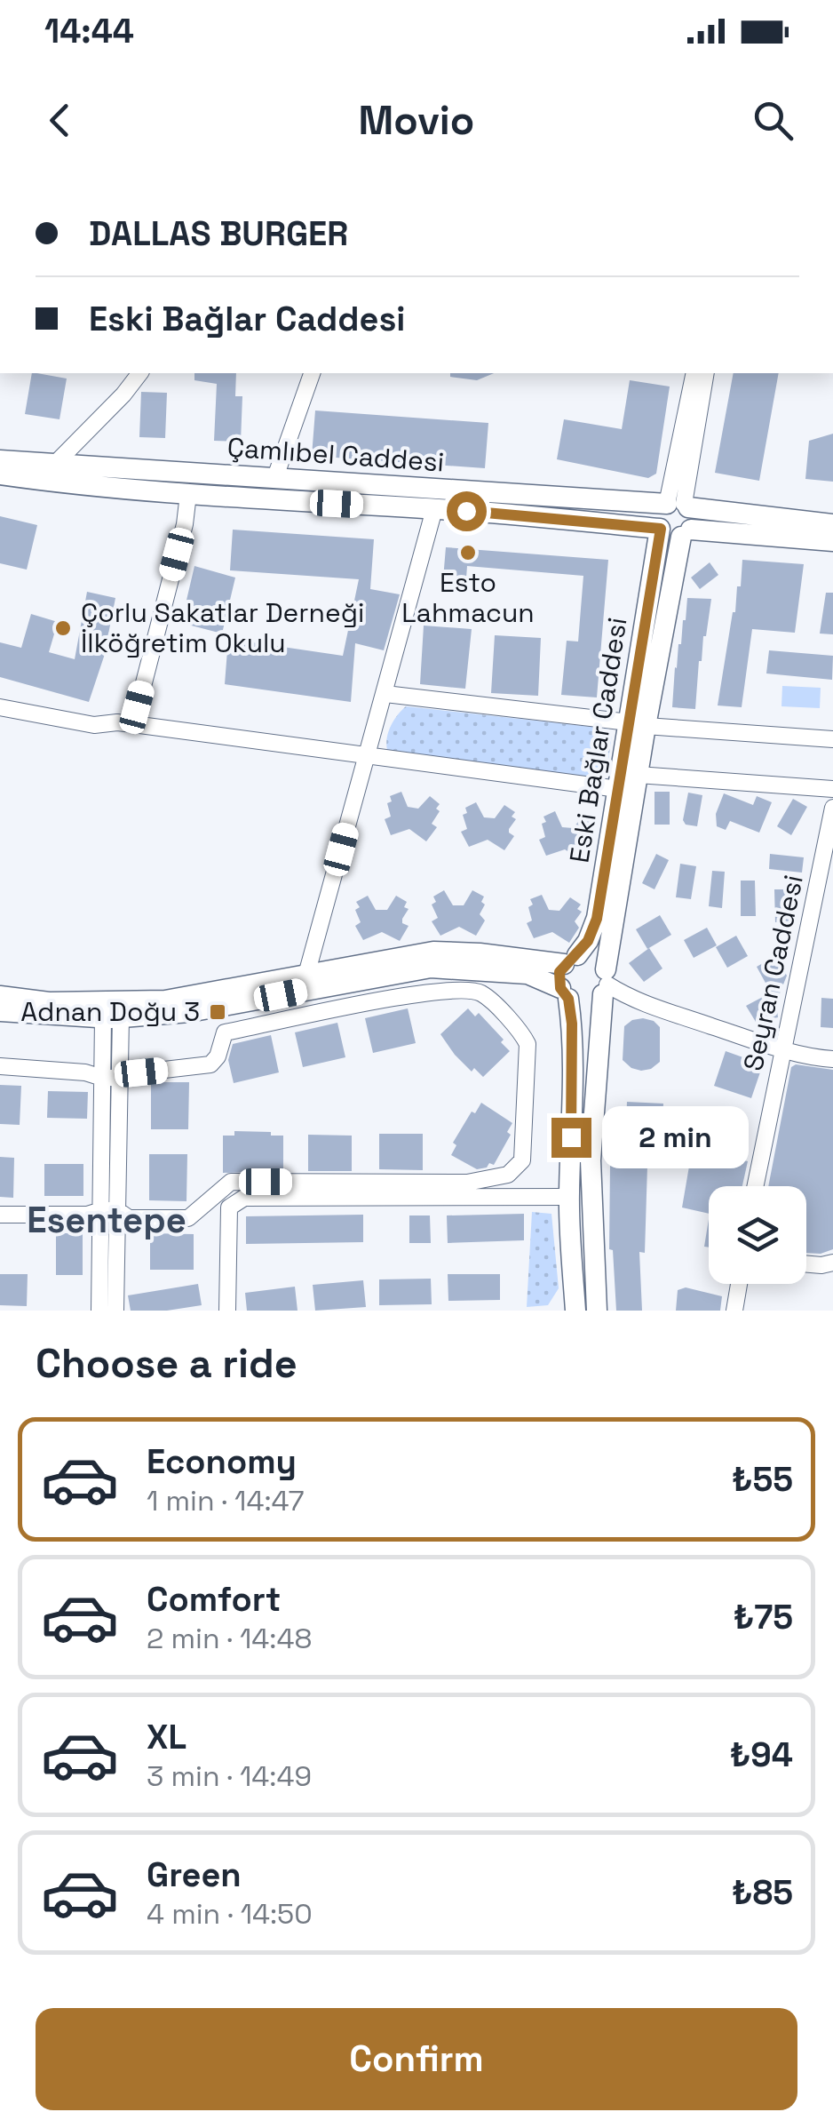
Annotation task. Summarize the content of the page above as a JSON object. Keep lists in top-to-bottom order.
{
  "streets": {
    "main road": ["Çamlıbel Caddesi", "Eski Bağlar Caddesi"],
    "street": ["Seyran Caddesi"]
  },
  "crossings": [
    ["Çamlıbel Caddesi", "Eski Bağlar Caddesi"]
  ],
  "districts": ["Esentepe"],
  "places": {
    "other": ["Esto Lahmacun", "Çorlu Sakatlar Derneği İlköğretim Okulu"],
    "transit": ["Adnan Doğu 3"]
  },
  "page": {
    "status": "14:44",
    "header": "Movio",
    "banner": ["DALLAS BURGER", "Eski Bağlar Caddesi"],
    "bubble": "2 min",
    "heading": "Choose a ride",
    "list": [
      {
        "name": "Economy",
        "note": "1 min · 14:47",
        "value": "₺55"
      },
      {
        "name": "Comfort",
        "note": "2 min · 14:48",
        "value": "₺75"
      },
      {
        "name": "XL",
        "note": "3 min · 14:49",
        "value": "₺94"
      },
      {
        "name": "Green",
        "note": "4 min · 14:50",
        "value": "₺85"
      }
    ],
    "buttons": "Confirm"
  }
}
